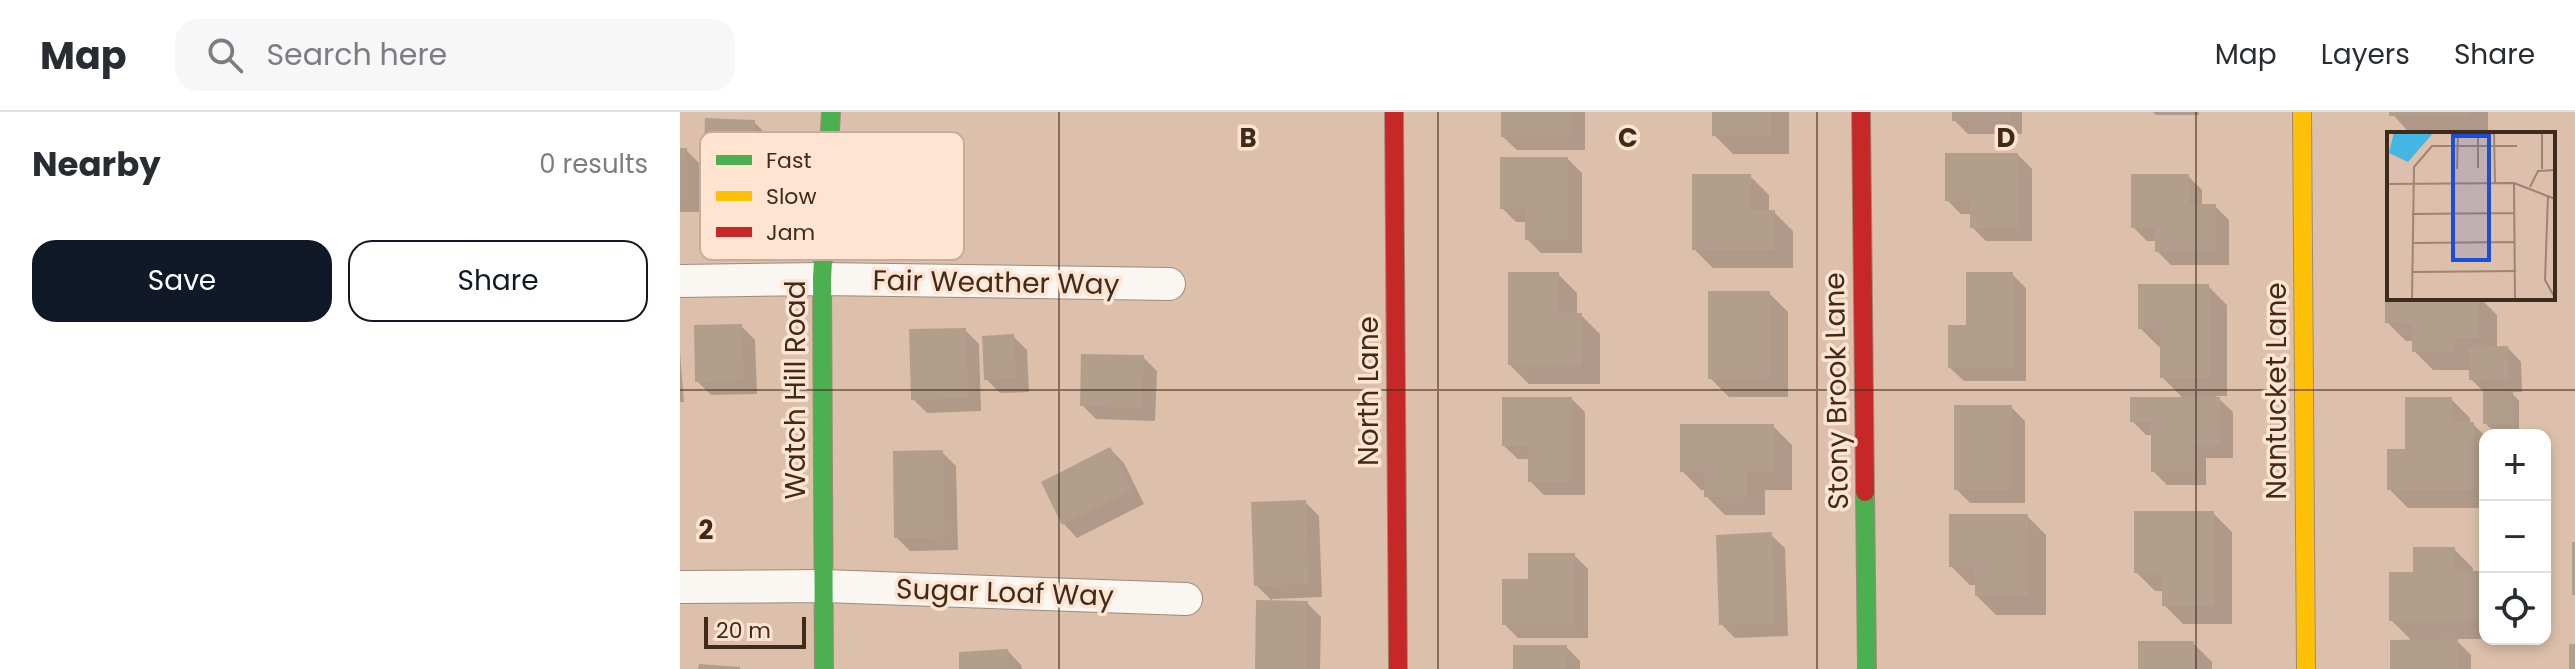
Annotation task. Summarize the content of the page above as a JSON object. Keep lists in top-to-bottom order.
{
  "streets": {
    "street": [
      "Fair Weather Way",
      "Watch Hill Road",
      "North Lane",
      "Stony Brook Lane",
      "Nantucket Lane",
      "Sugar Loaf Way"
    ]
  },
  "crossings": [
    ["Fair Weather Way", "Watch Hill Road"],
    ["Watch Hill Road", "Sugar Loaf Way"]
  ],
  "legend": ["Fast", "Slow", "Jam"],
  "scale_bar": "20 m",
  "page": {
    "header": "Map",
    "search": "Search here",
    "nav": ["Map", "Layers", "Share"],
    "heading": ["Nearby", "0 results"],
    "buttons": ["Save", "Share"],
    "map_buttons": ["+", "−"],
    "scale": "20 m"
  },
  "grid": {
    "columns": ["B", "C", "D"],
    "rows": ["2"]
  }
}
